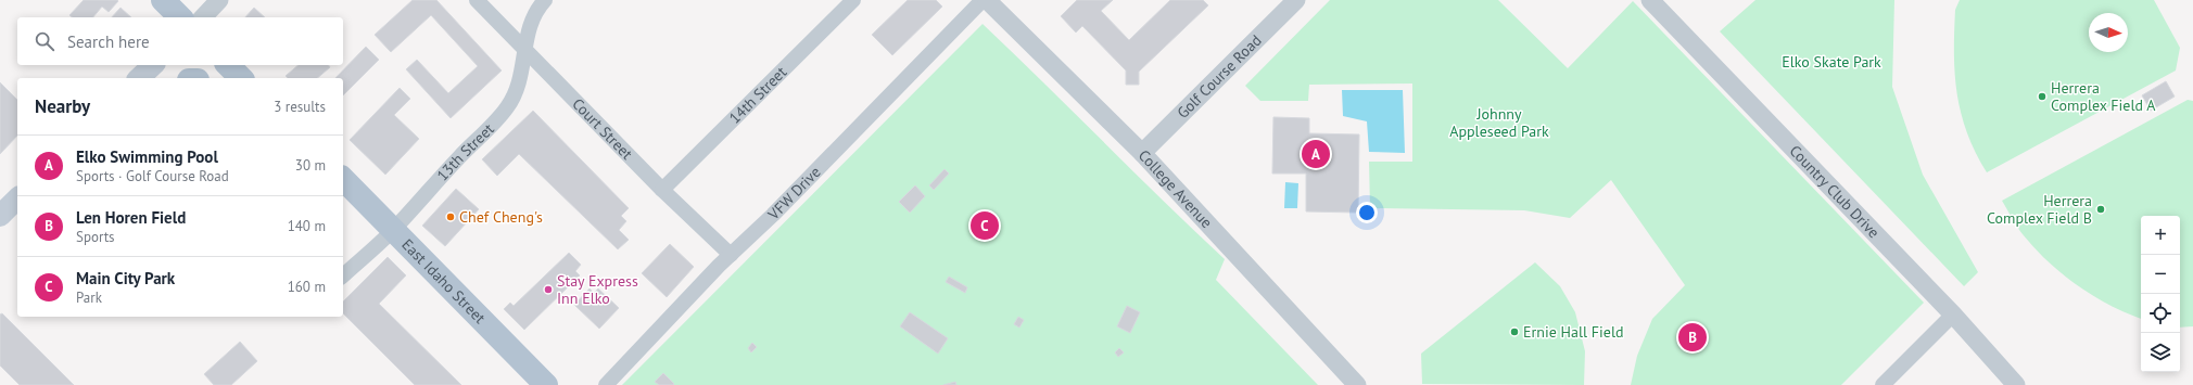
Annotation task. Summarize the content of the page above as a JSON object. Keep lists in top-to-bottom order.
{
  "streets": {
    "main road": ["East Idaho Street"],
    "street": [
      "Golf Course Road",
      "14th Street",
      "Court Street",
      "13th Street",
      "College Avenue",
      "Country Club Drive",
      "VFW Drive"
    ]
  },
  "crossings": [
    ["Golf Course Road", "College Avenue"],
    ["14th Street", "Court Street"],
    ["Court Street", "13th Street"],
    ["Court Street", "VFW Drive"],
    ["13th Street", "East Idaho Street"]
  ],
  "parks": ["Elko Skate Park", "Johnny Appleseed Park"],
  "places": [
    "Herrera Complex Field A",
    "Herrera Complex Field B",
    "Chef Cheng's",
    "Stay Express Inn Elko",
    "Ernie Hall Field"
  ],
  "north": "right",
  "page": {
    "search": "Search here",
    "heading": ["Nearby", "3 results"],
    "list": [
      {
        "mark": "A",
        "name": "Elko Swimming Pool",
        "note": "Sports · Golf Course Road",
        "value": "30 m"
      },
      {
        "mark": "B",
        "name": "Len Horen Field",
        "note": "Sports",
        "value": "140 m"
      },
      {
        "mark": "C",
        "name": "Main City Park",
        "note": "Park",
        "value": "160 m"
      }
    ],
    "pins": ["A", "C", "B"],
    "map_buttons": ["+", "−"]
  }
}
